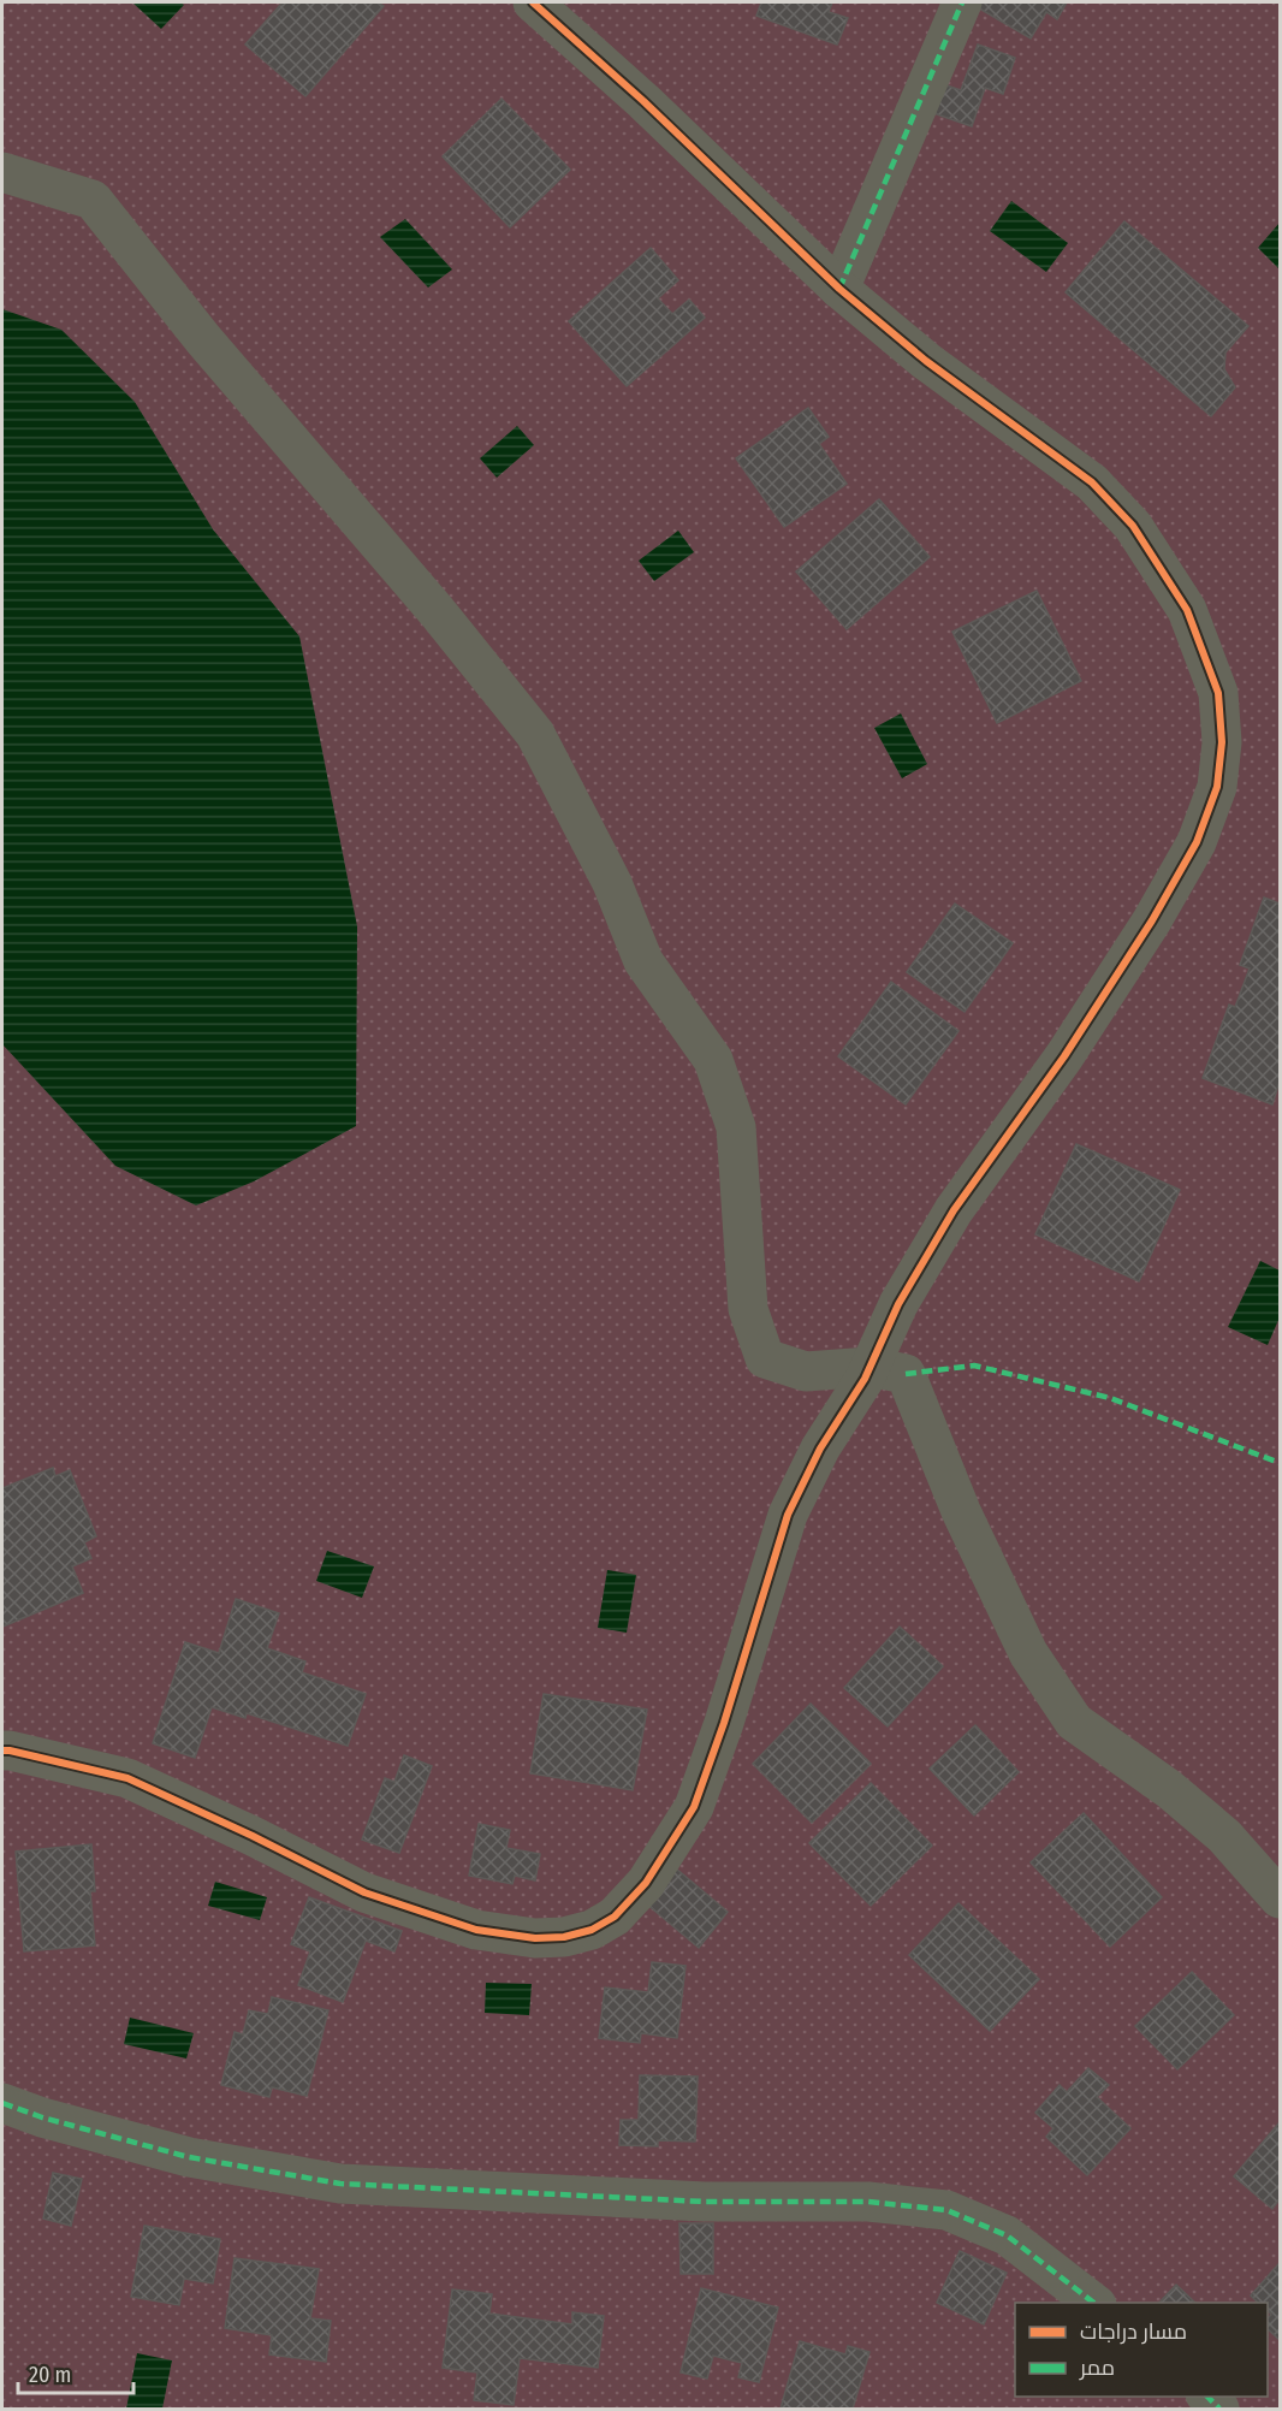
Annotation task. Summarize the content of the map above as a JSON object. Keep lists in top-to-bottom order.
{
  "legend": ["مسار دراجات", "ممر"],
  "scale_bar": "20 m"
}
